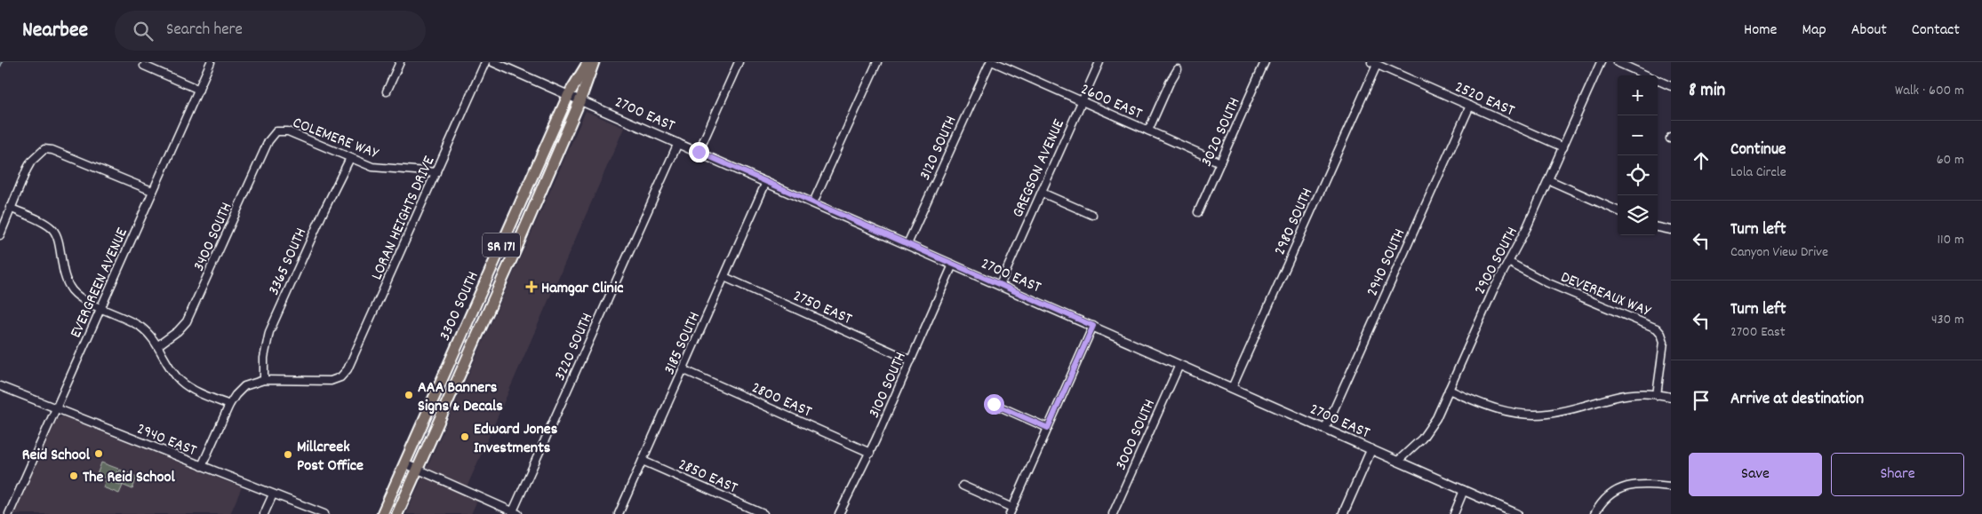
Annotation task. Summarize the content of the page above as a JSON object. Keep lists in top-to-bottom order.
{
  "streets": {
    "main road": ["SR 171", "3300 SOUTH"],
    "street": [
      "2520 EAST",
      "2600 EAST",
      "2700 EAST",
      "3020 SOUTH",
      "COLEMERE WAY",
      "3120 SOUTH",
      "GREGSON AVENUE",
      "LORAN HEIGHTS DRIVE",
      "2980 SOUTH",
      "3400 SOUTH",
      "2900 SOUTH",
      "3365 SOUTH",
      "2940 SOUTH",
      "EVERGREEN AVENUE",
      "DEVEREAUX WAY",
      "2750 EAST",
      "3185 SOUTH",
      "3220 SOUTH",
      "3100 SOUTH",
      "2800 EAST",
      "3000 SOUTH",
      "2940 EAST",
      "2850 EAST"
    ]
  },
  "crossings": [
    ["2520 EAST", "2980 SOUTH"],
    ["2520 EAST", "2900 SOUTH"],
    ["2520 EAST", "2940 SOUTH"],
    ["2600 EAST", "3020 SOUTH"],
    ["2600 EAST", "3120 SOUTH"],
    ["2600 EAST", "GREGSON AVENUE"],
    ["2700 EAST", "3120 SOUTH"],
    ["2700 EAST", "GREGSON AVENUE"],
    ["2700 EAST", "2980 SOUTH"],
    ["2700 EAST", "2900 SOUTH"],
    ["2700 EAST", "2940 SOUTH"],
    ["2700 EAST", "3300 SOUTH"],
    ["2700 EAST", "3185 SOUTH"],
    ["2700 EAST", "3220 SOUTH"],
    ["2700 EAST", "3100 SOUTH"],
    ["2700 EAST", "3000 SOUTH"],
    ["COLEMERE WAY", "LORAN HEIGHTS DRIVE"],
    ["COLEMERE WAY", "3400 SOUTH"],
    ["COLEMERE WAY", "3365 SOUTH"],
    ["LORAN HEIGHTS DRIVE", "3365 SOUTH"],
    ["2900 SOUTH", "DEVEREAUX WAY"],
    ["EVERGREEN AVENUE", "2940 EAST"],
    ["2750 EAST", "3185 SOUTH"],
    ["2750 EAST", "3100 SOUTH"],
    ["3185 SOUTH", "2800 EAST"],
    ["3185 SOUTH", "2850 EAST"],
    ["3100 SOUTH", "2800 EAST"]
  ],
  "places": {
    "health": ["Hamgar Clinic"],
    "other": [
      "AAA Banners Signs & Decals",
      "Edward Jones Investments",
      "Reid School",
      "Millcreek Post Office",
      "The Reid School"
    ]
  },
  "page": {
    "header": "Nearbee",
    "search": "Search here",
    "nav": [
      "Home",
      "Map",
      "About",
      "Contact"
    ],
    "heading": ["8 min", "Walk · 600 m"],
    "map_buttons": ["+", "−"],
    "list": [
      ["Continue", "Lola Circle", "60 m"],
      ["Turn left", "Canyon View Drive", "110 m"],
      ["Turn left", "2700 East", "430 m"],
      "Arrive at destination"
    ],
    "buttons": ["Save", "Share"]
  }
}
